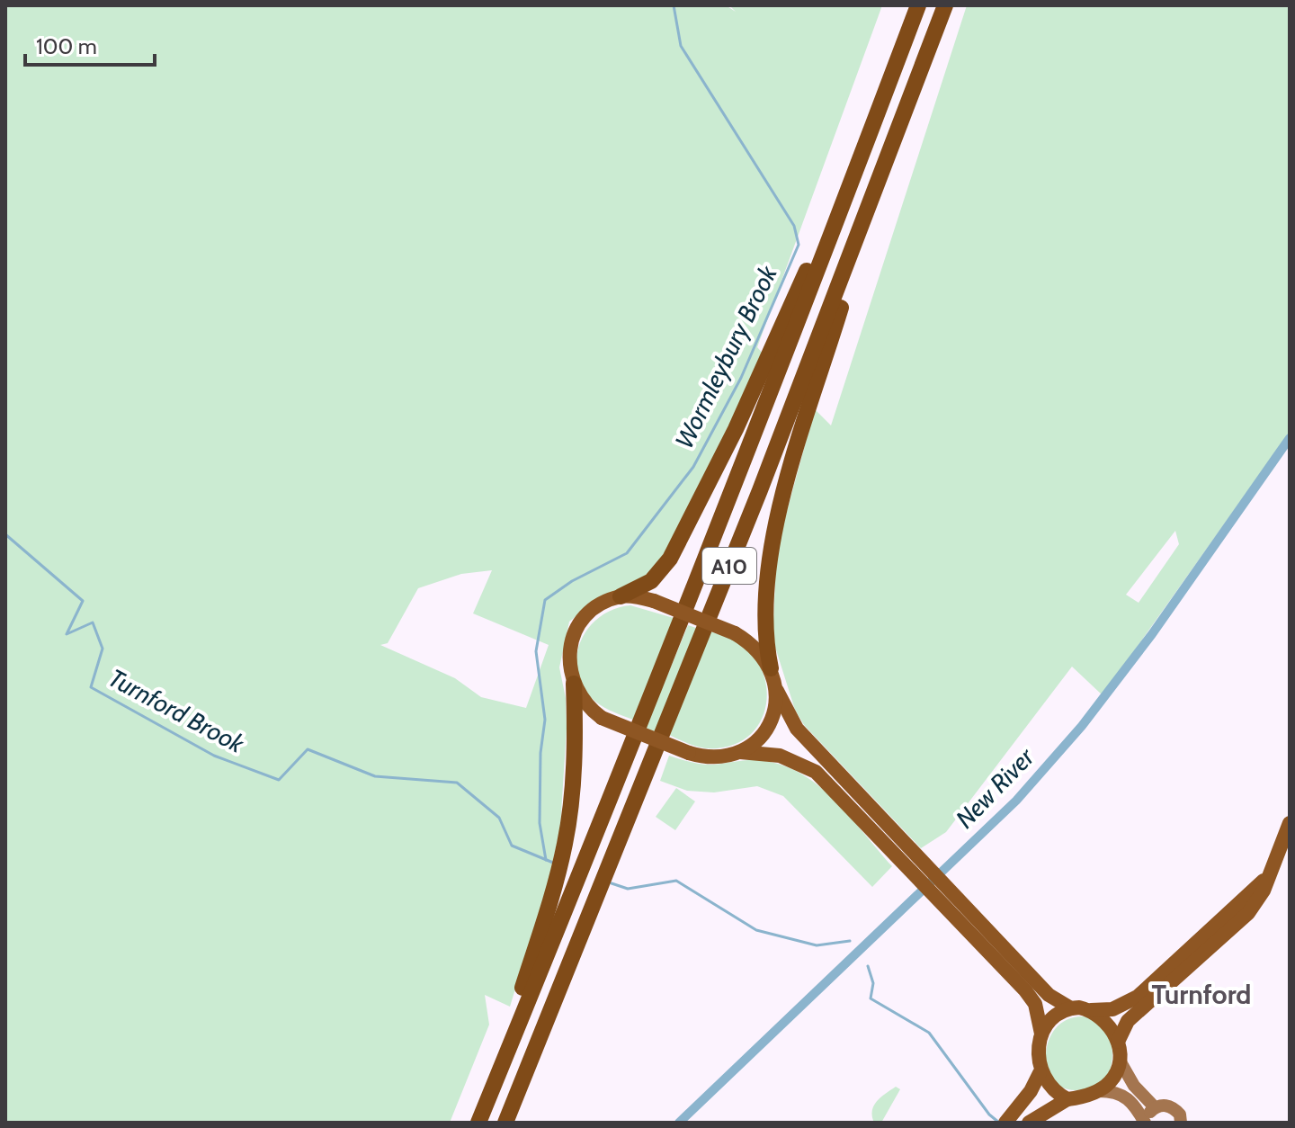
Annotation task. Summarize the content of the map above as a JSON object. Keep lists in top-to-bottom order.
{
  "streets": {
    "highway": ["A10"]
  },
  "districts": ["Turnford"],
  "water": ["Wormleybury Brook", "Turnford Brook", "New River"],
  "scale_bar": "100 m"
}
